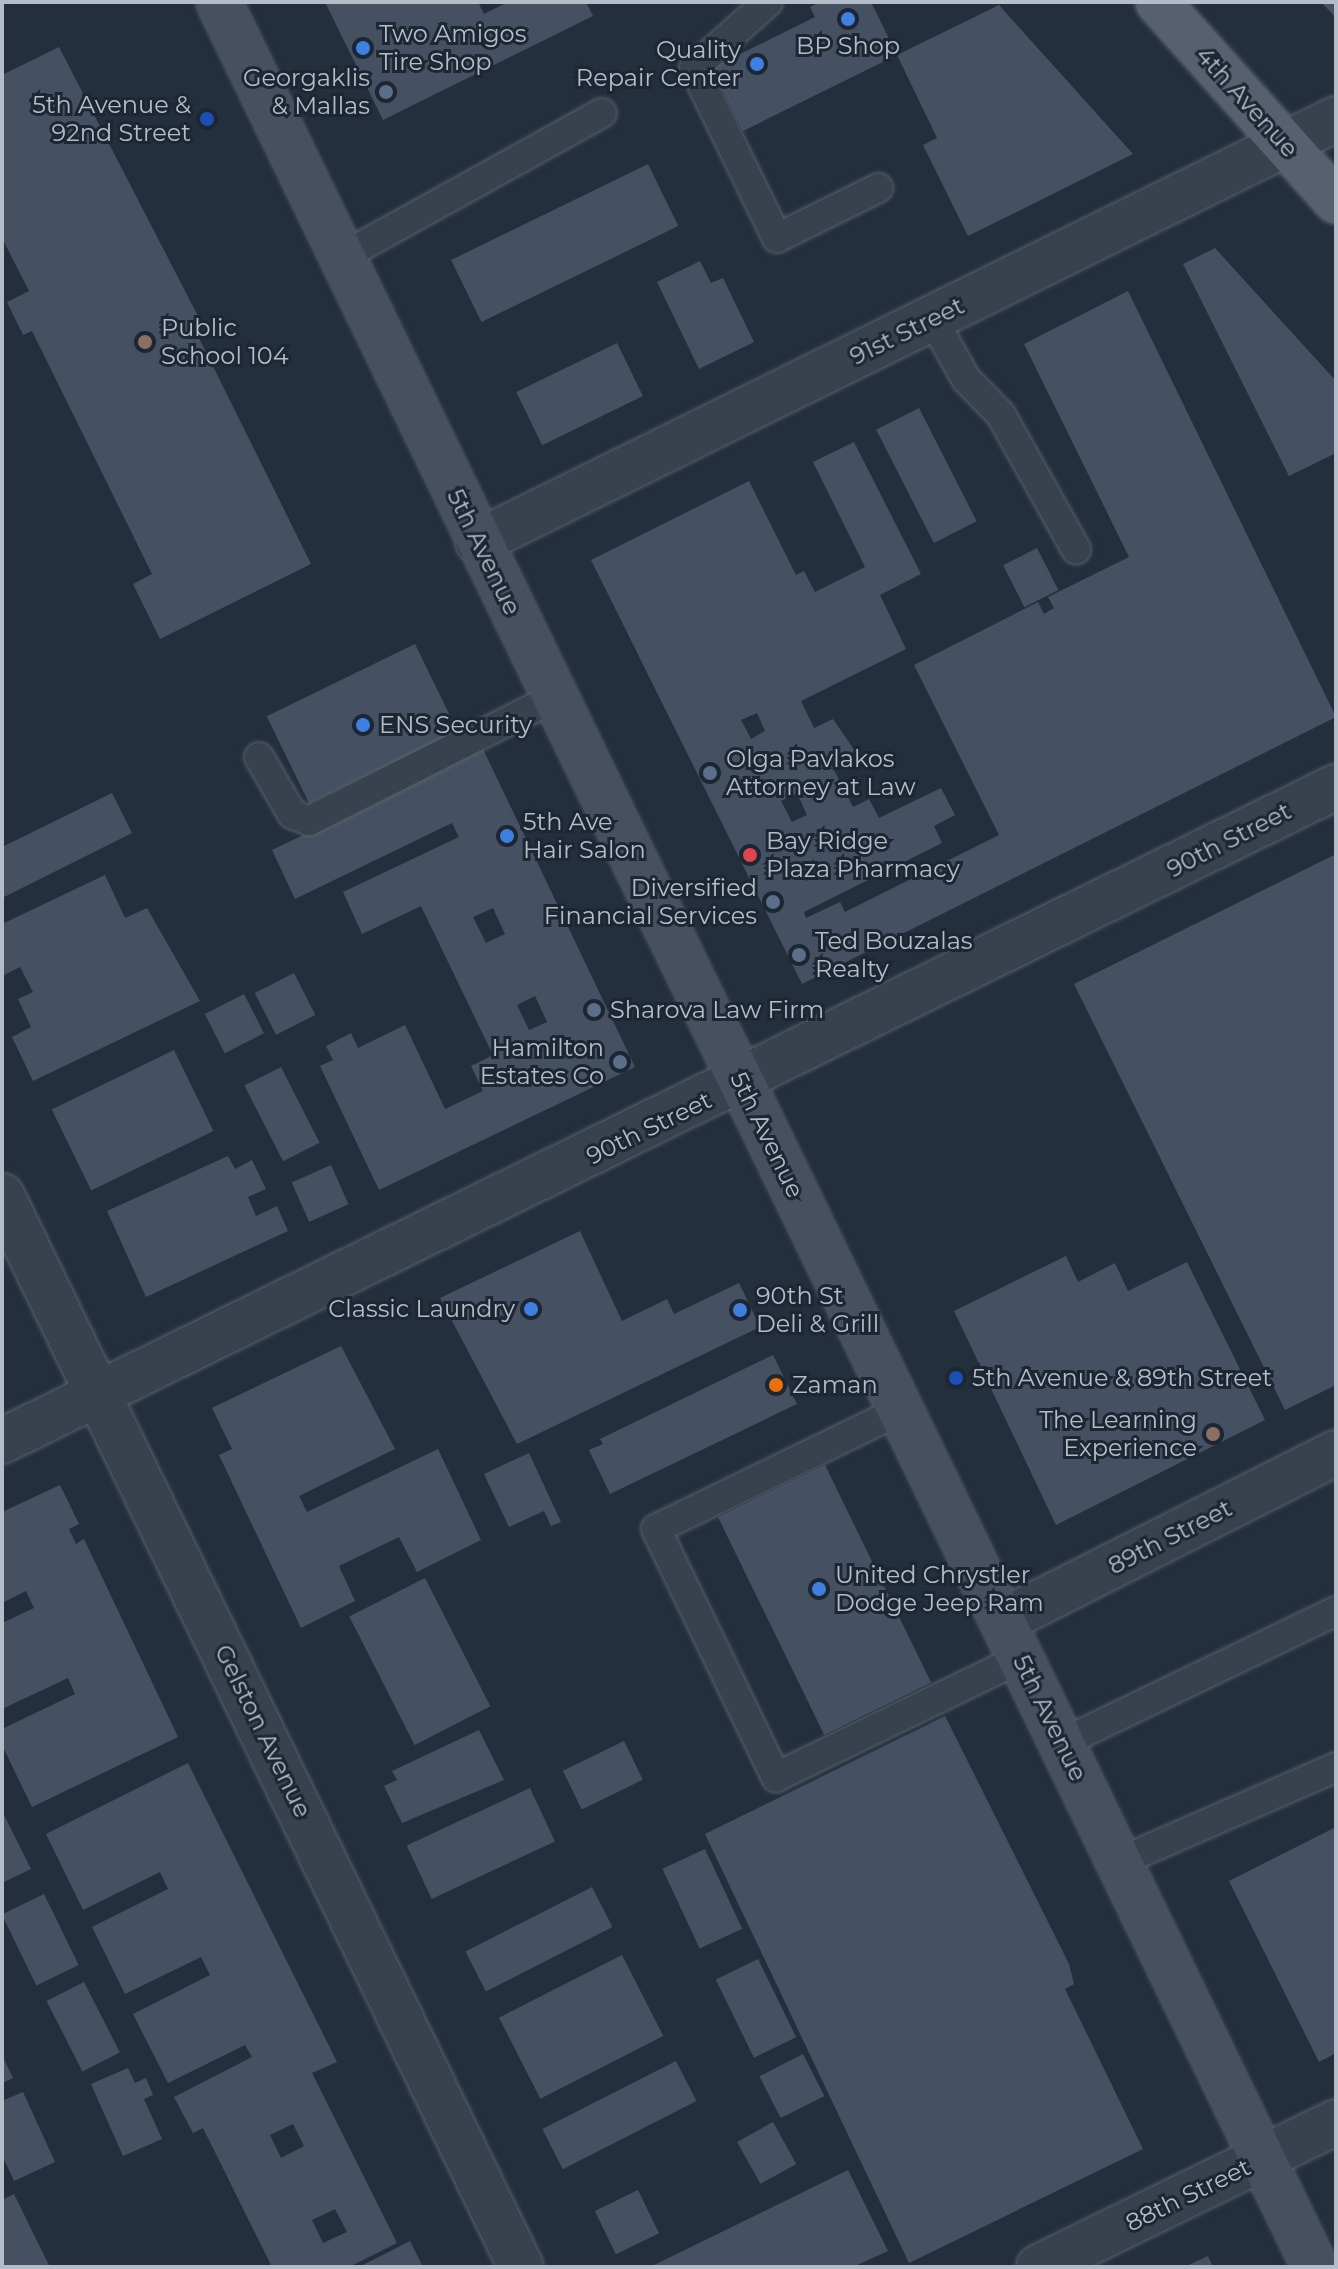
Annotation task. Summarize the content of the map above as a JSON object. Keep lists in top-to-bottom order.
{
  "streets": {
    "main road": ["4th Avenue"],
    "street": [
      "91st Street",
      "5th Avenue",
      "90th Street",
      "89th Street",
      "Gelston Avenue",
      "88th Street"
    ]
  },
  "crossings": [
    ["4th Avenue", "91st Street"],
    ["91st Street", "5th Avenue"],
    ["5th Avenue", "90th Street"],
    ["5th Avenue", "89th Street"],
    ["5th Avenue", "88th Street"],
    ["90th Street", "Gelston Avenue"]
  ],
  "places": [
    "BP Shop",
    "Two Amigos Tire Shop",
    "Quality Repair Center",
    "Georgaklis & Mallas",
    "5th Avenue & 92nd Street",
    "Public School 104",
    "ENS Security",
    "Olga Pavlakos Attorney at Law",
    "5th Ave Hair Salon",
    "Bay Ridge Plaza Pharmacy",
    "Diversified Financial Services",
    "Ted Bouzalas Realty",
    "Sharova Law Firm",
    "Hamilton Estates Co",
    "Classic Laundry",
    "90th St Deli & Grill",
    "5th Avenue & 89th Street",
    "Zaman",
    "The Learning Experience",
    "United Chrystler Dodge Jeep Ram"
  ]
}
